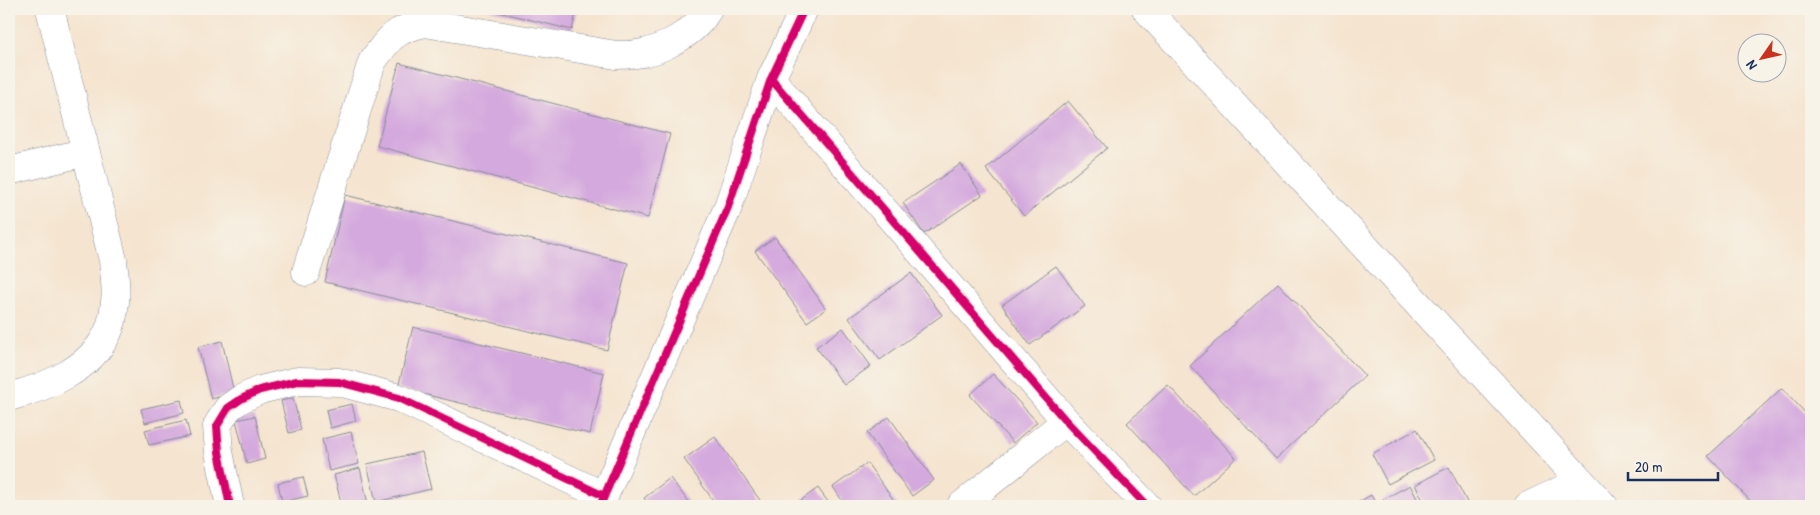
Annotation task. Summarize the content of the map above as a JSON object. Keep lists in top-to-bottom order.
{
  "scale_bar": "20 m",
  "north": "bottom left"
}
